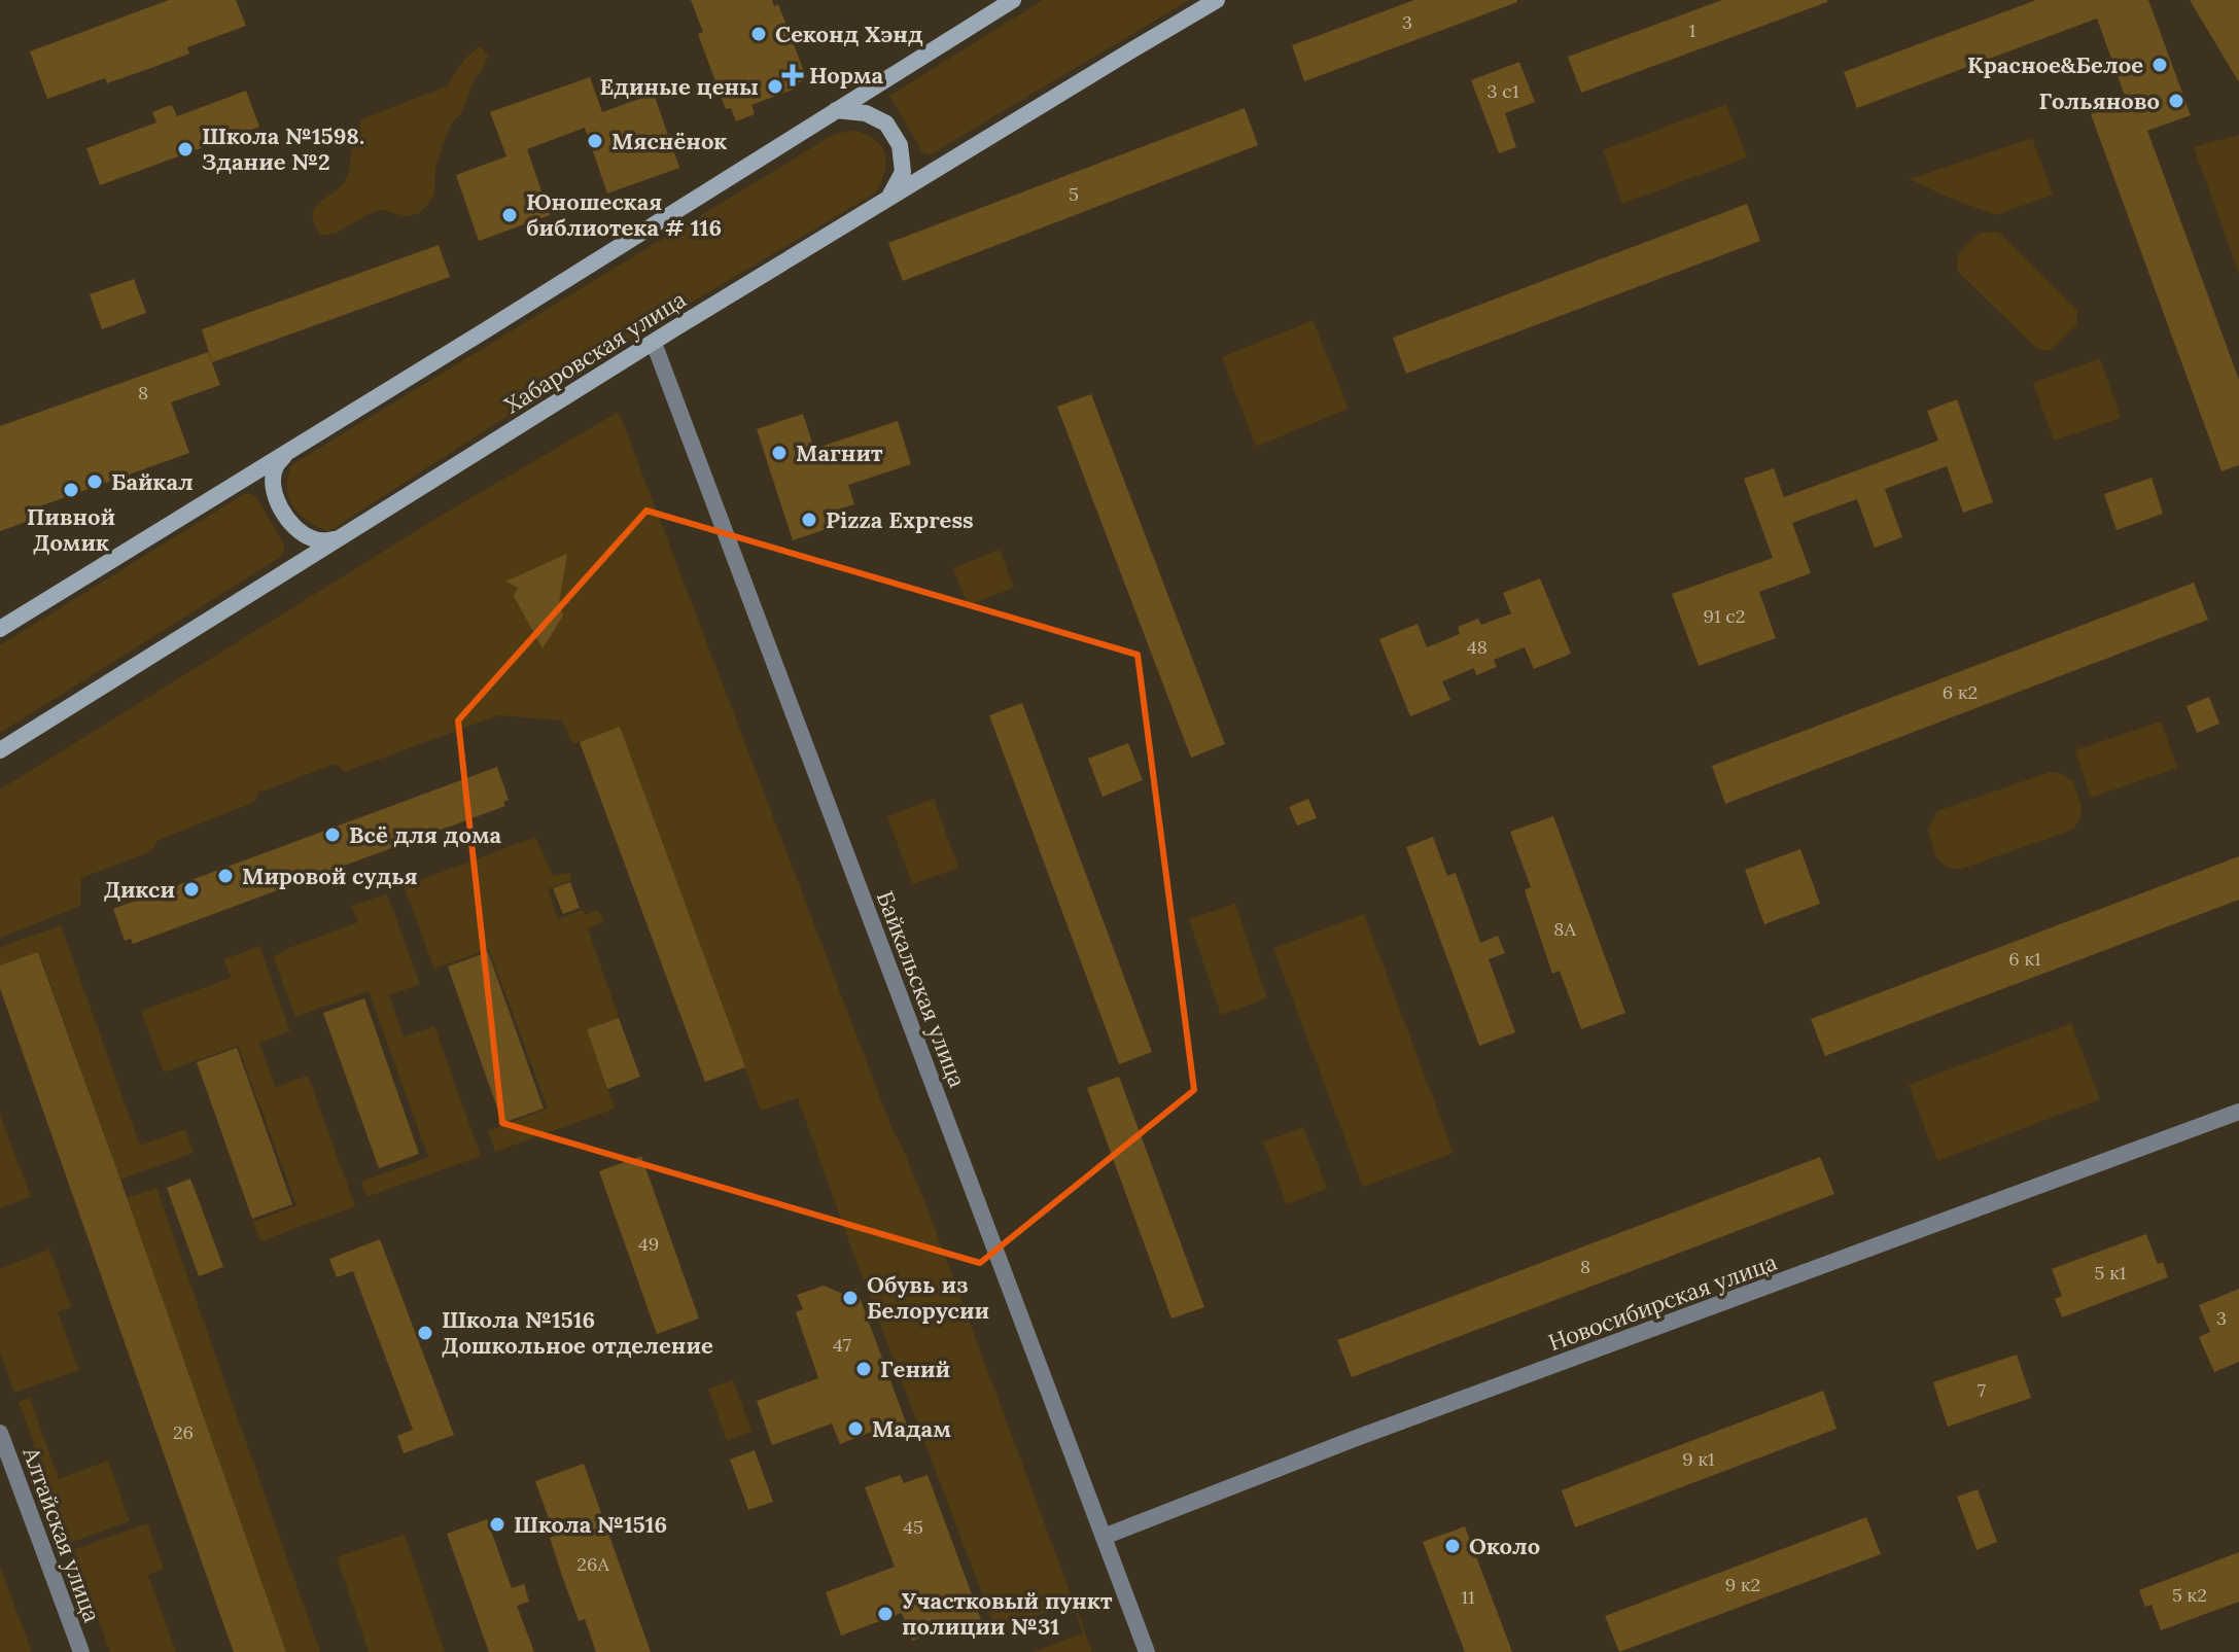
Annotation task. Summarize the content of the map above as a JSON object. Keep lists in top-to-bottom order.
{
  "streets": {
    "main road": ["Хабаровская улица"],
    "street": ["Байкальская улица", "Новосибирская улица", "Алтайская улица"]
  },
  "crossings": [
    ["Хабаровская улица", "Байкальская улица"],
    ["Байкальская улица", "Новосибирская улица"]
  ],
  "places": {
    "other": [
      "Секонд Хэнд",
      "Красное&Белое",
      "Единые цены",
      "Гольяново",
      "Мяснёнок",
      "Школа №1598. Здание №2",
      "Юношеская библиотека # 116",
      "Магнит",
      "Байкал",
      "Пивной Домик",
      "Pizza Express",
      "Всё для дома",
      "Мировой судья",
      "Дикси",
      "Обувь из Белорусии",
      "Школа №1516 Дошкольное отделение",
      "Гений",
      "Мадам",
      "Школа №1516",
      "Около",
      "Участковый пункт полиции №31"
    ],
    "health": ["Норма"]
  },
  "house_numbers": [
    "3",
    "1",
    "3 с1",
    "5",
    "8",
    "91 с2",
    "48",
    "6 к2",
    "8А",
    "6 к1",
    "49",
    "8",
    "5 к1",
    "3",
    "47",
    "7",
    "26",
    "9 к1",
    "45",
    "26А",
    "9 к2",
    "5 к2",
    "11"
  ]
}
